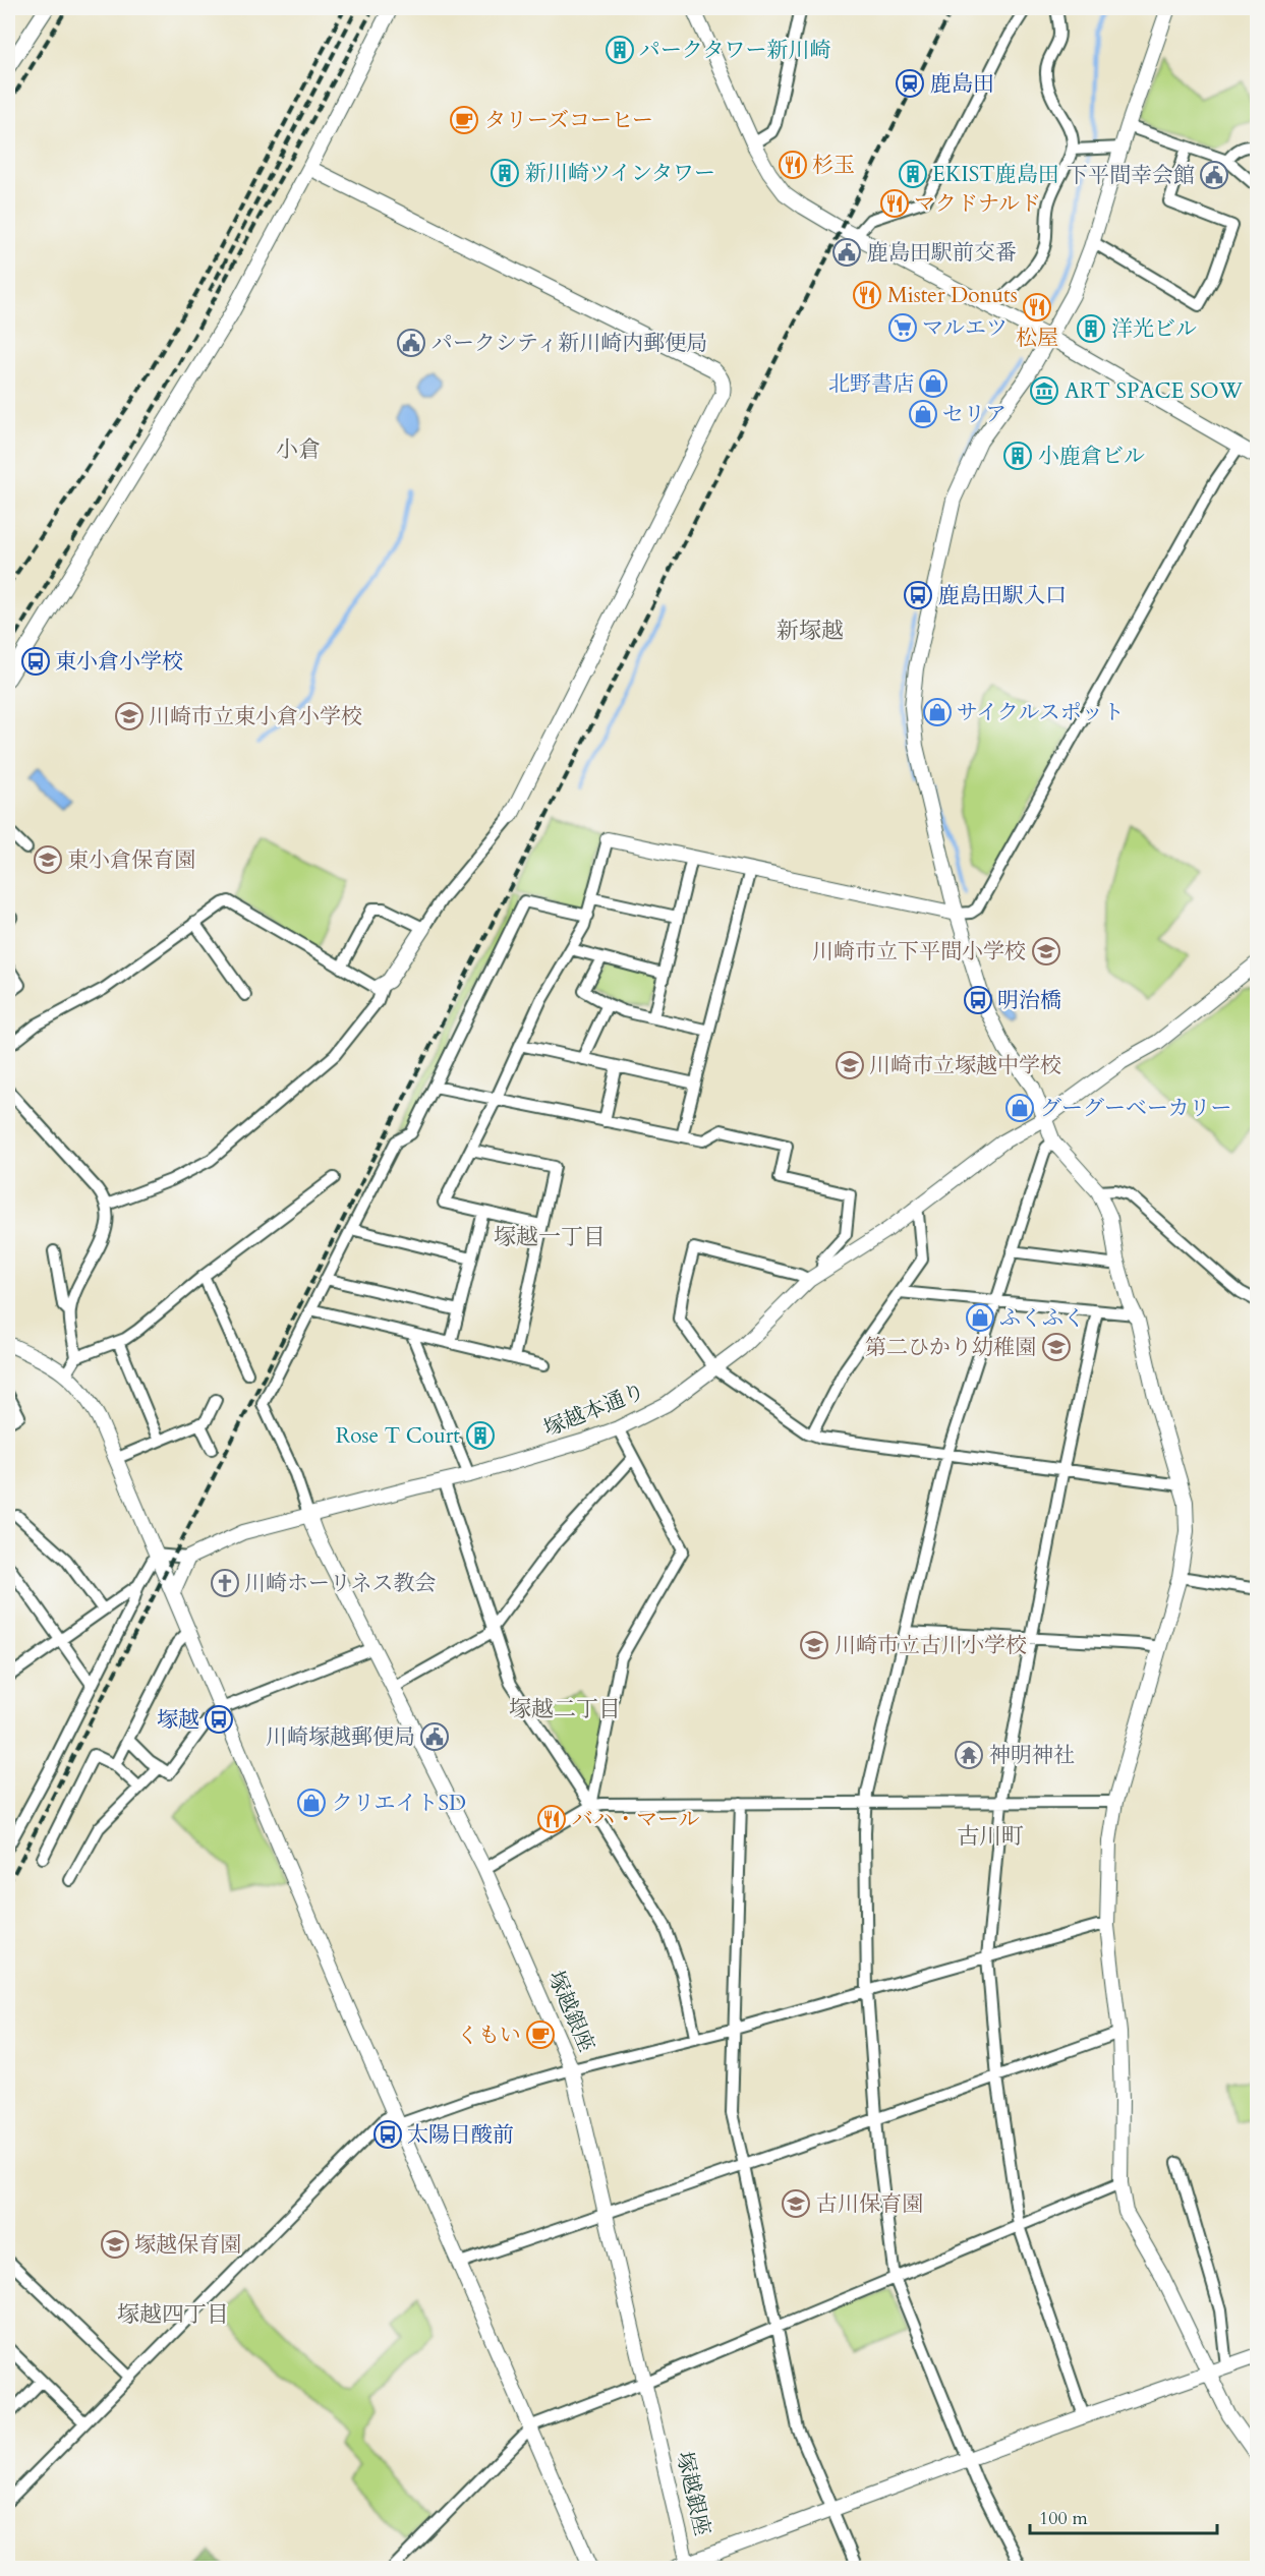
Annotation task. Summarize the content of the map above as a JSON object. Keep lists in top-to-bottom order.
{
  "streets": {
    "street": ["塚越本通り", "塚越銀座"]
  },
  "crossings": [
    ["塚越本通り", "塚越銀座"]
  ],
  "districts": [
    "小倉",
    "新塚越",
    "塚越一丁目",
    "塚越二丁目",
    "古川町",
    "塚越四丁目"
  ],
  "places": {
    "building": [
      "パークタワー新川崎",
      "新川崎ツインタワー",
      "EKIST鹿島田",
      "洋光ビル",
      "小鹿倉ビル",
      "Rose T Court"
    ],
    "station": ["鹿島田"],
    "cafe": ["タリーズコーヒー", "くもい"],
    "restaurant": [
      "杉玉",
      "マクドナルド",
      "Mister Donuts",
      "松屋",
      "バハ・マール"
    ],
    "public building": [
      "下平間幸会館",
      "鹿島田駅前交番",
      "パークシティ新川崎内郵便局",
      "川崎塚越郵便局"
    ],
    "supermarket": ["マルエツ"],
    "shop": [
      "北野書店",
      "セリア",
      "サイクルスポット",
      "グーグーベーカリー",
      "ふくふく",
      "クリエイトSD"
    ],
    "museum": ["ART SPACE SOW"],
    "bus stop": [
      "鹿島田駅入口",
      "東小倉小学校",
      "明治橋",
      "塚越",
      "太陽日酸前"
    ],
    "school or university": [
      "川崎市立東小倉小学校",
      "東小倉保育園",
      "川崎市立下平間小学校",
      "川崎市立塚越中学校",
      "第二ひかり幼稚園",
      "川崎市立古川小学校",
      "古川保育園",
      "塚越保育園"
    ],
    "church": ["川崎ホーリネス教会"],
    "temple": ["神明神社"]
  },
  "scale_bar": "100 m"
}
